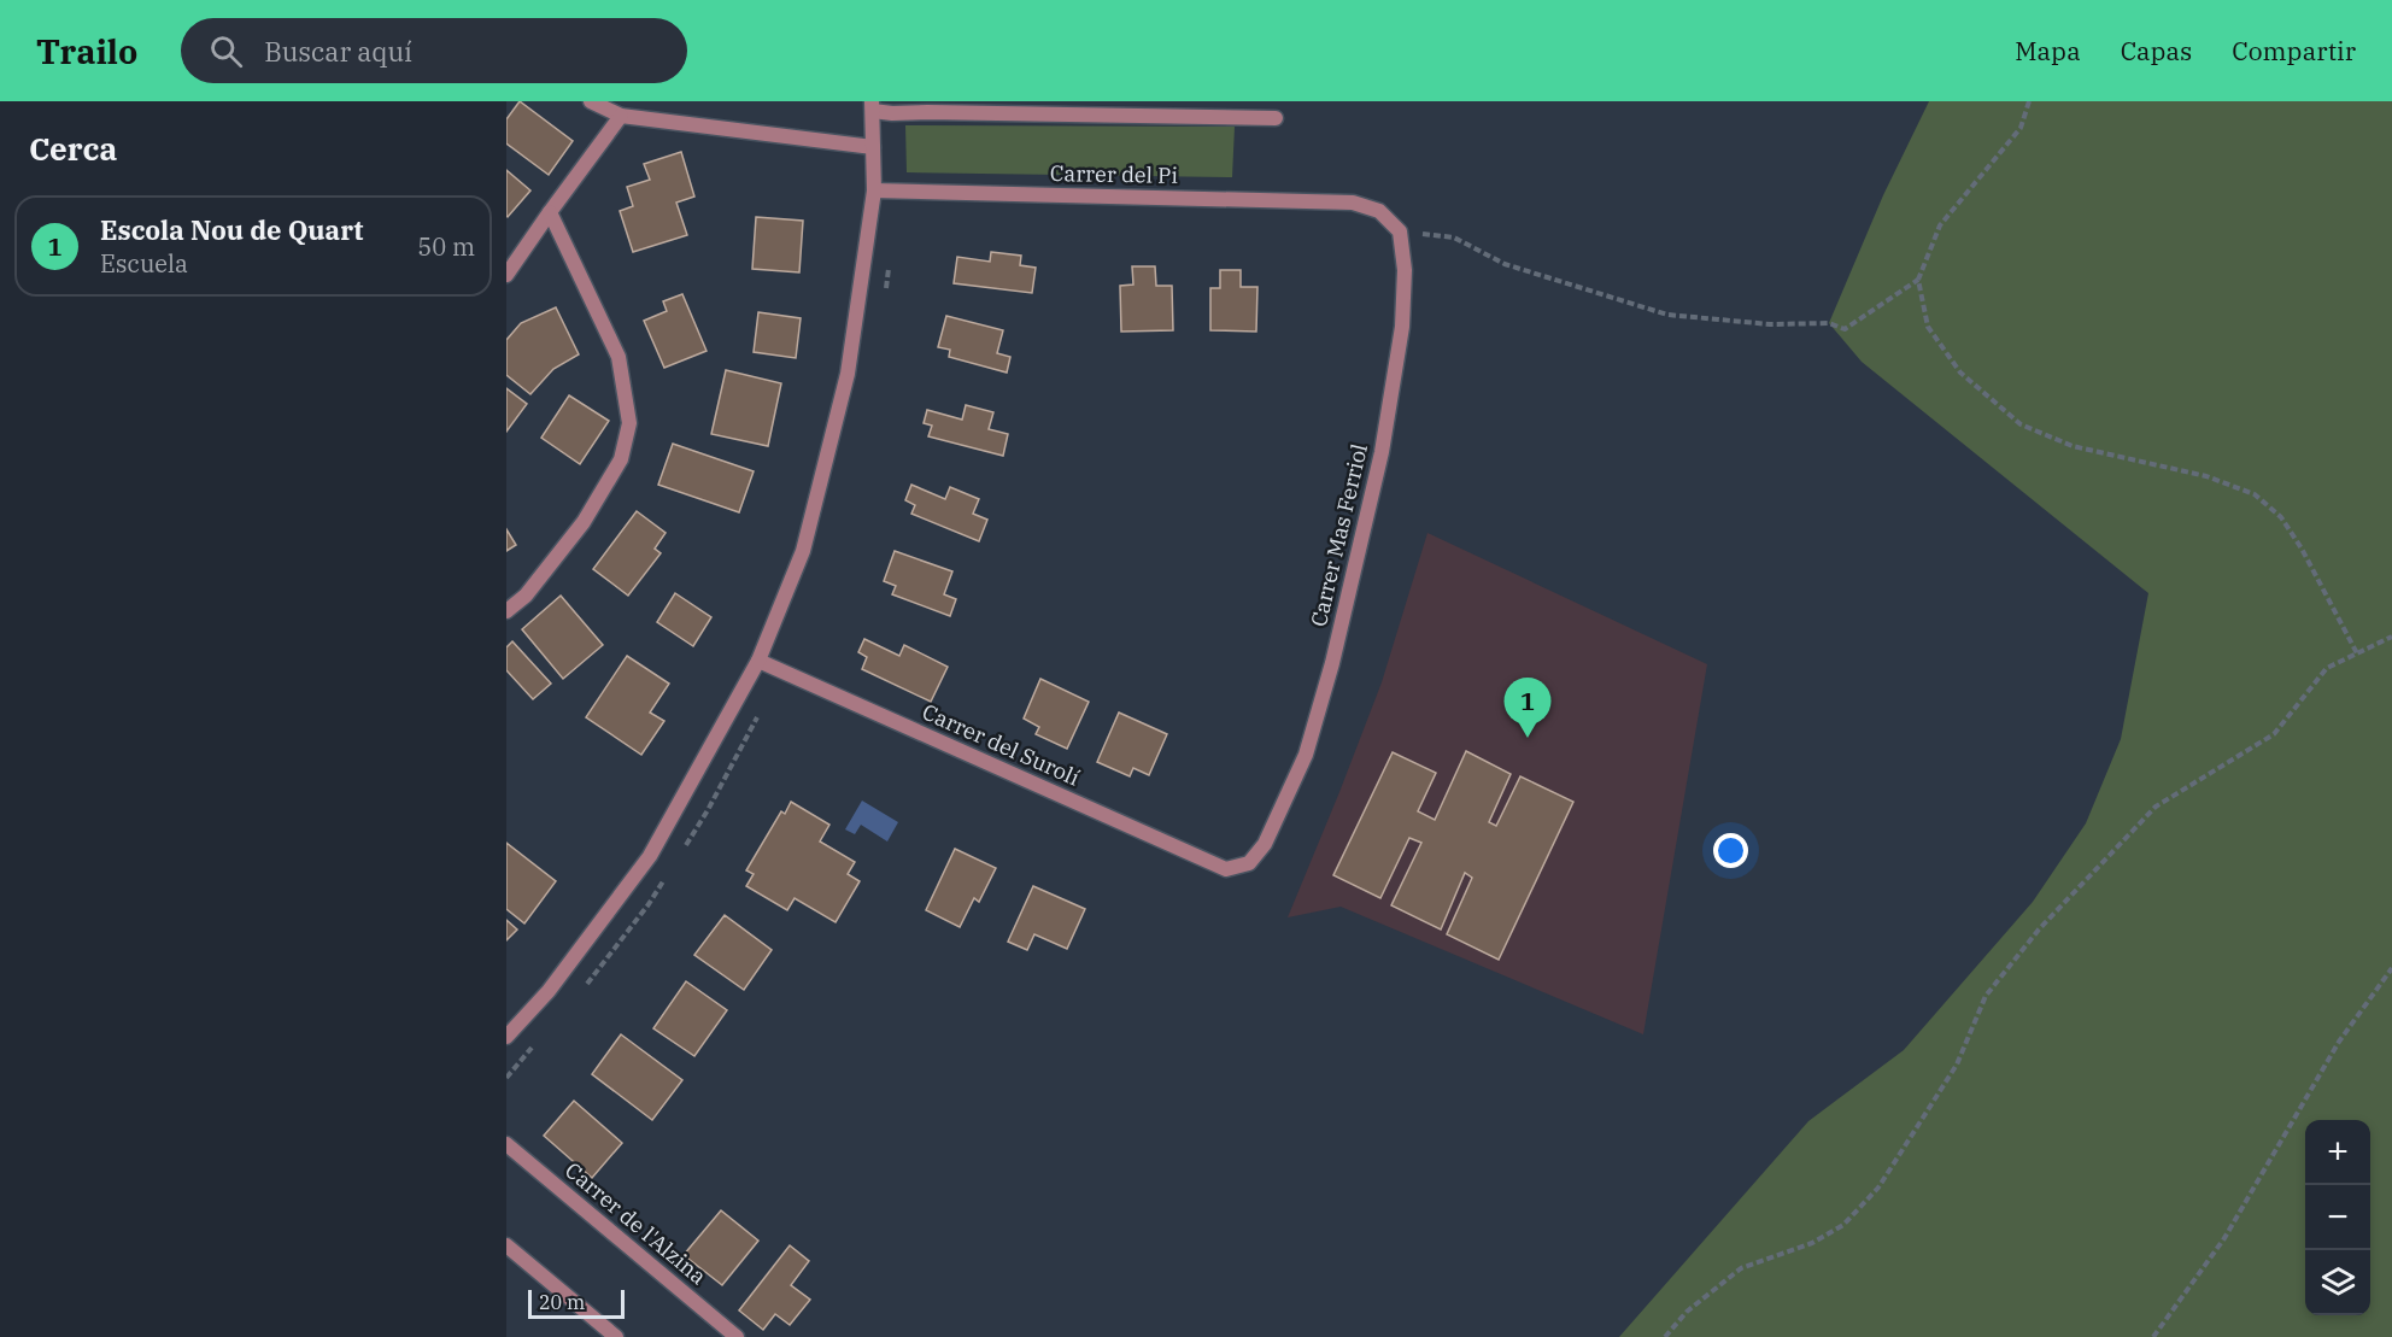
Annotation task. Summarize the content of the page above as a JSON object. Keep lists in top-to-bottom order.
{
  "streets": {
    "street": [
      "Carrer del Pi",
      "Carrer Mas Ferriol",
      "Carrer del Surolí",
      "Carrer de l'Alzina"
    ]
  },
  "crossings": [
    ["Carrer del Pi", "Carrer Mas Ferriol"],
    ["Carrer Mas Ferriol", "Carrer del Surolí"]
  ],
  "scale_bar": "20 m",
  "page": {
    "header": "Trailo",
    "search": "Buscar aquí",
    "nav": ["Mapa", "Capas", "Compartir"],
    "heading": "Cerca",
    "list": [
      {
        "mark": "1",
        "name": "Escola Nou de Quart",
        "note": "Escuela",
        "value": "50 m"
      }
    ],
    "pins": "1",
    "map_buttons": ["+", "−"],
    "scale": "20 m"
  }
}
